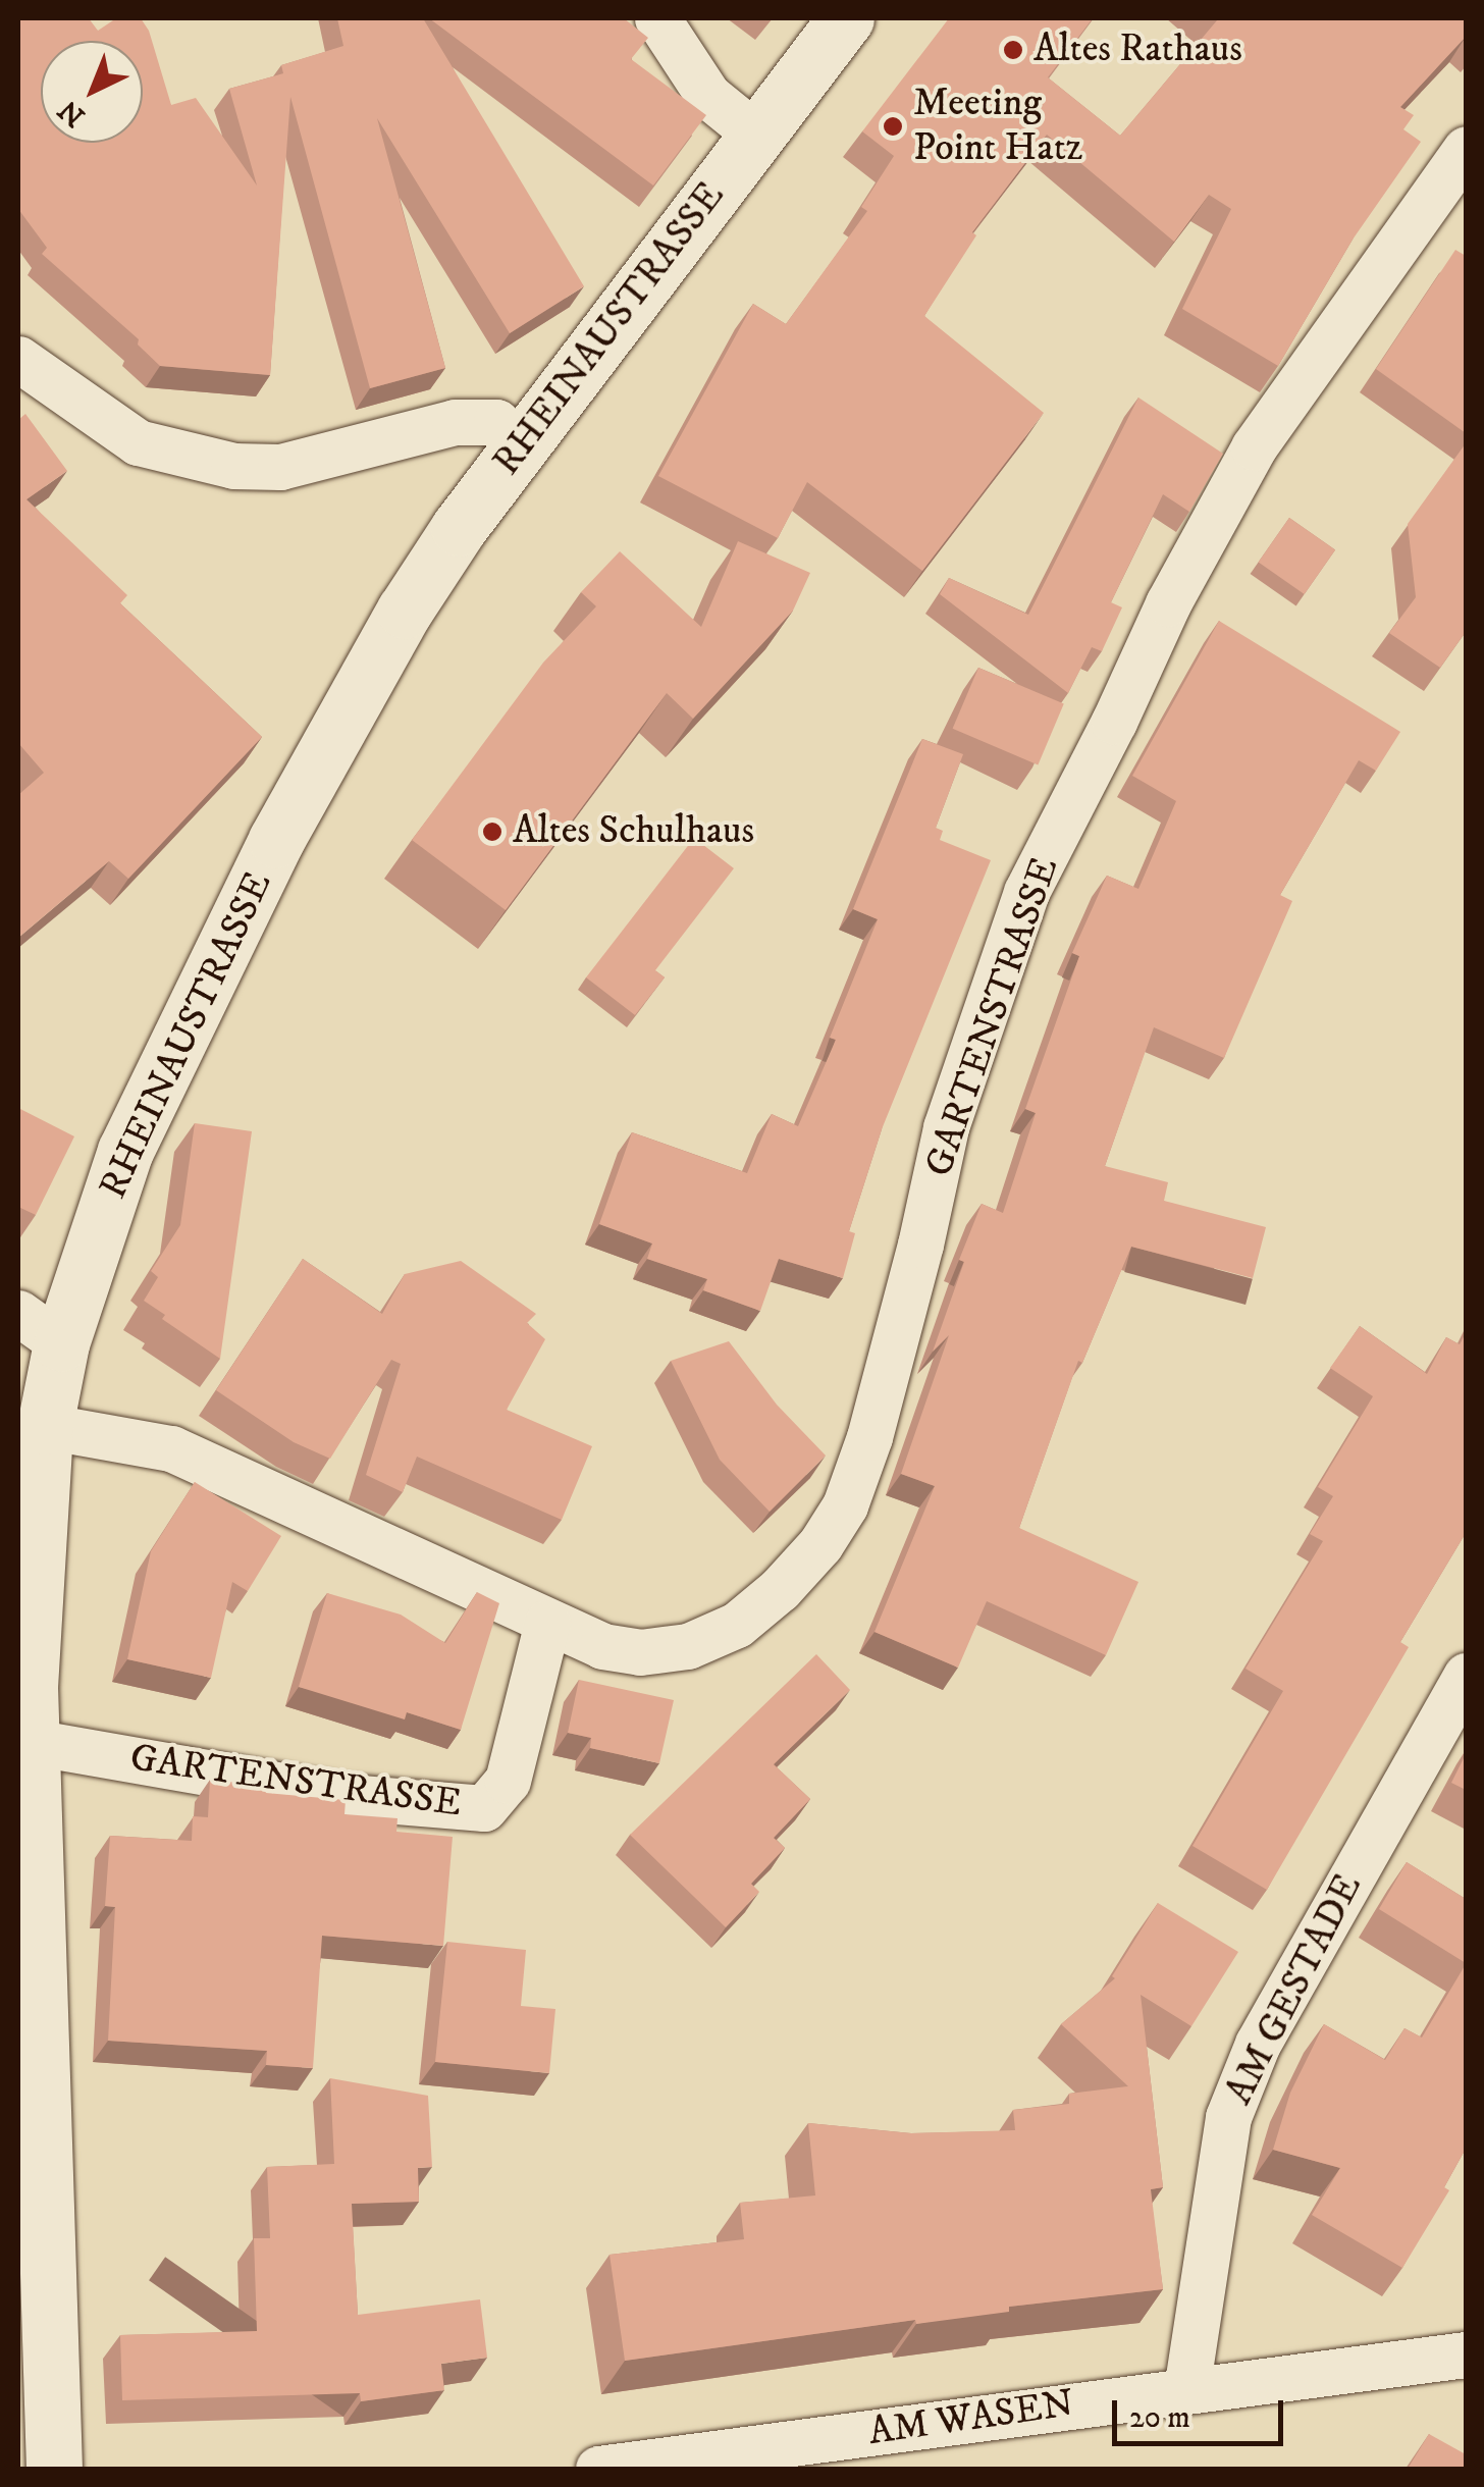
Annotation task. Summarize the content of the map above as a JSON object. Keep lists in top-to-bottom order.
{
  "streets": {
    "street": [
      "RHEINAUSTRASSE",
      "GARTENSTRASSE",
      "AM GESTADE",
      "AM WASEN"
    ]
  },
  "crossings": [
    ["RHEINAUSTRASSE", "GARTENSTRASSE"],
    ["AM GESTADE", "AM WASEN"]
  ],
  "places": ["Altes Rathaus", "Meeting Point Hatz", "Altes Schulhaus"],
  "scale_bar": "20 m",
  "north": "bottom left"
}
